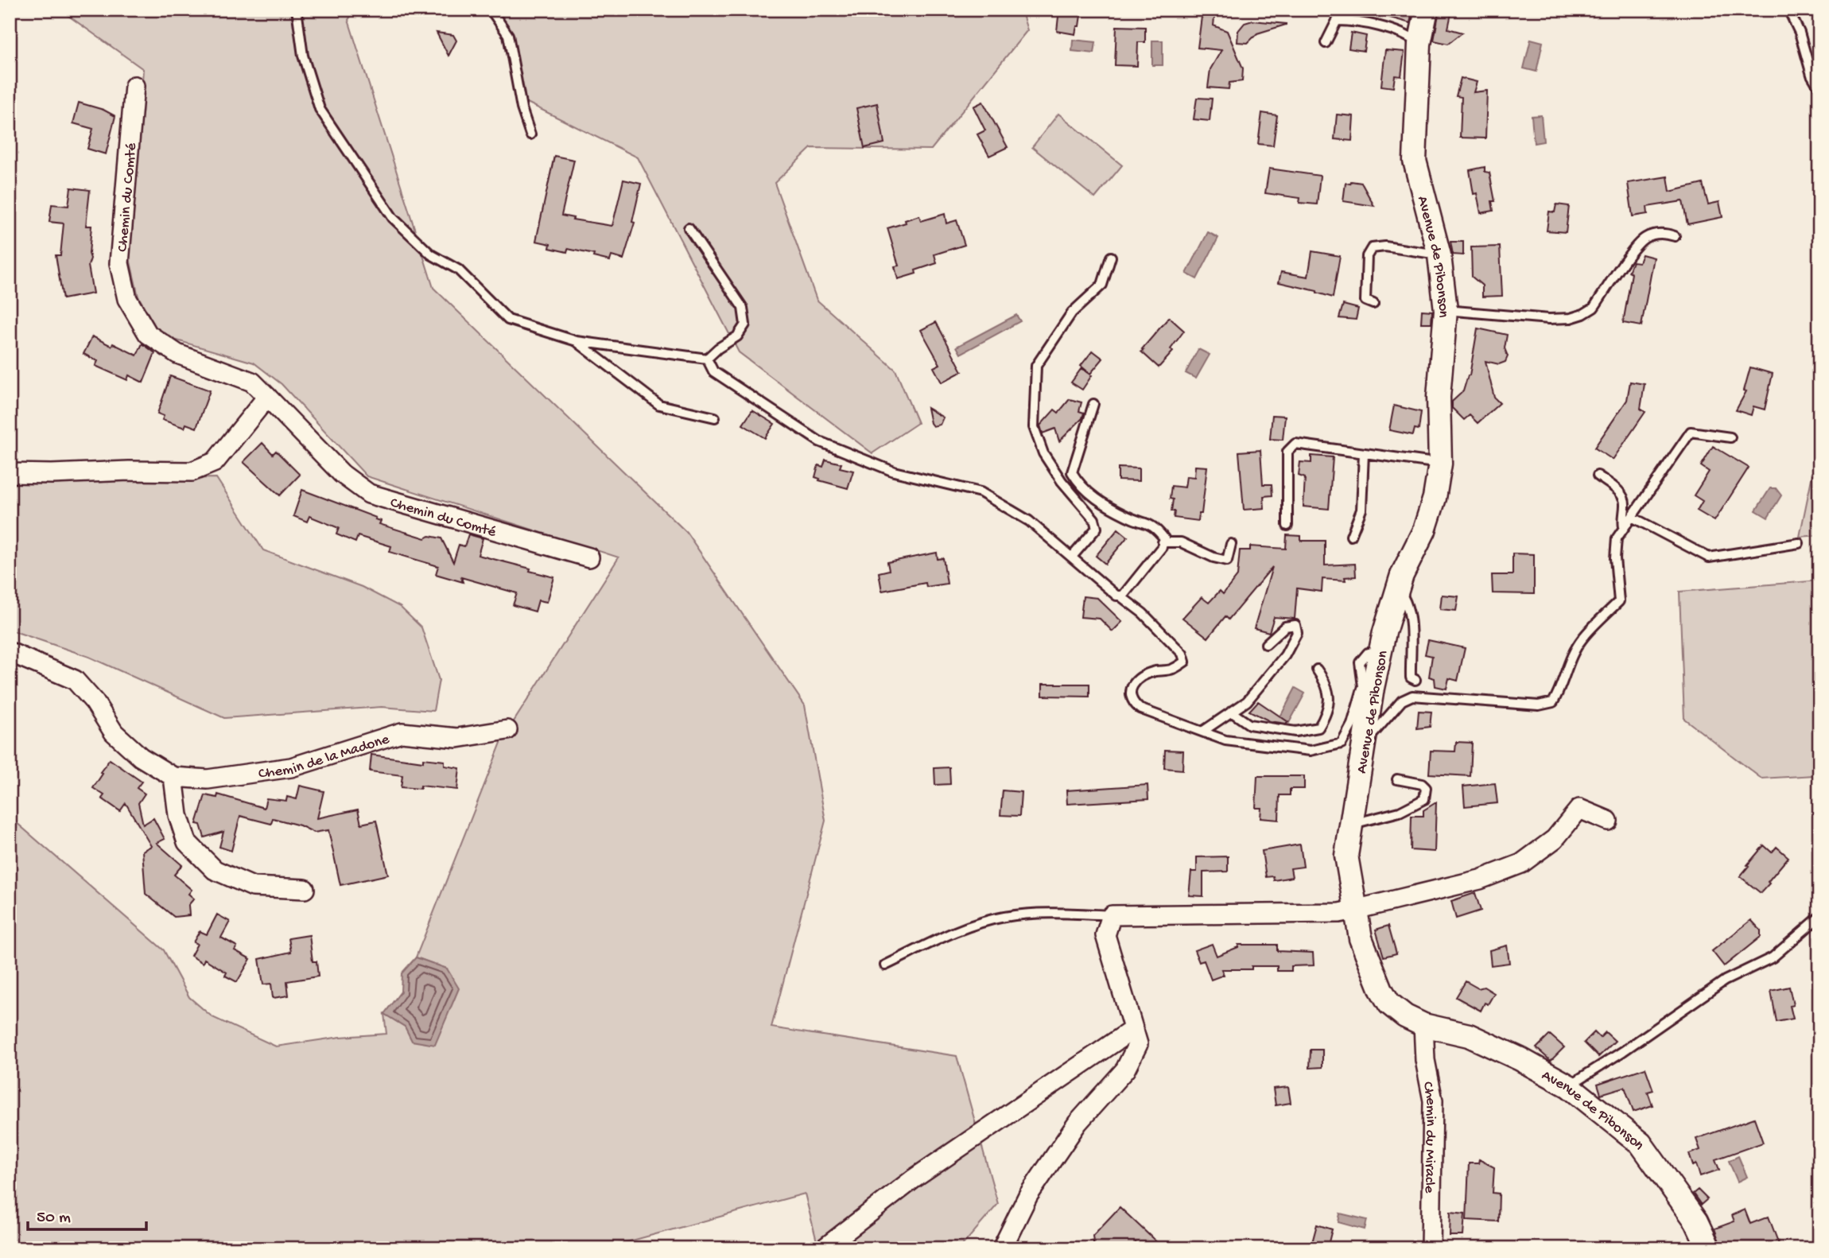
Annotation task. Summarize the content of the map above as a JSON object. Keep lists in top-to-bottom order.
{
  "streets": {
    "street": [
      "Chemin du Comté",
      "Avenue de Pibonson",
      "Chemin de la Madone",
      "Chemin du Miracle"
    ]
  },
  "crossings": [
    ["Avenue de Pibonson", "Chemin du Miracle"]
  ],
  "scale_bar": "50 m"
}
